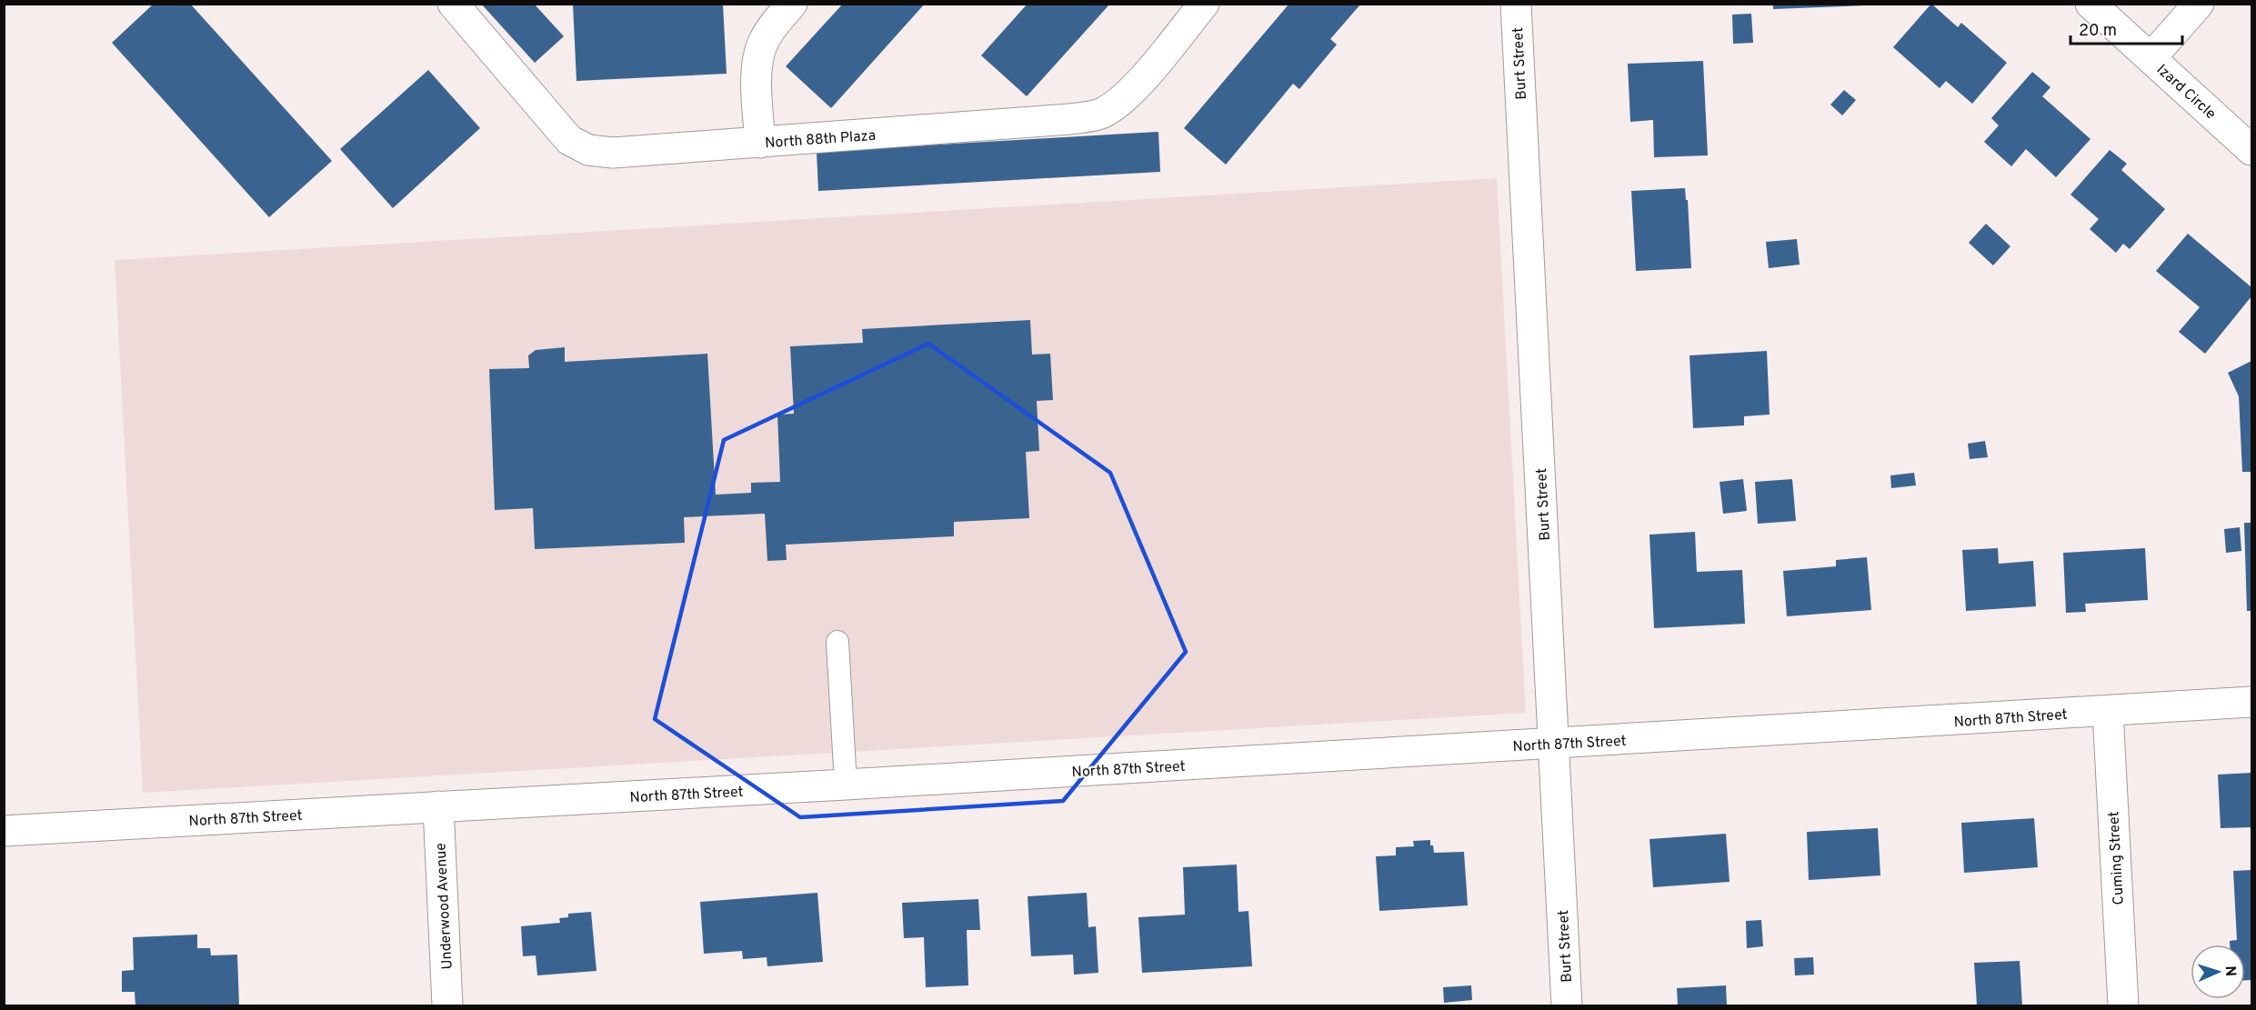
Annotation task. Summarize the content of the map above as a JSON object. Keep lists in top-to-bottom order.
{
  "streets": {
    "street": [
      "Burt Street",
      "Izard Circle",
      "North 88th Plaza",
      "North 87th Street",
      "Cuming Street",
      "Underwood Avenue"
    ]
  },
  "crossings": [
    ["Burt Street", "North 87th Street"],
    ["North 87th Street", "Cuming Street"],
    ["North 87th Street", "Underwood Avenue"]
  ],
  "scale_bar": "20 m",
  "north": "right"
}
